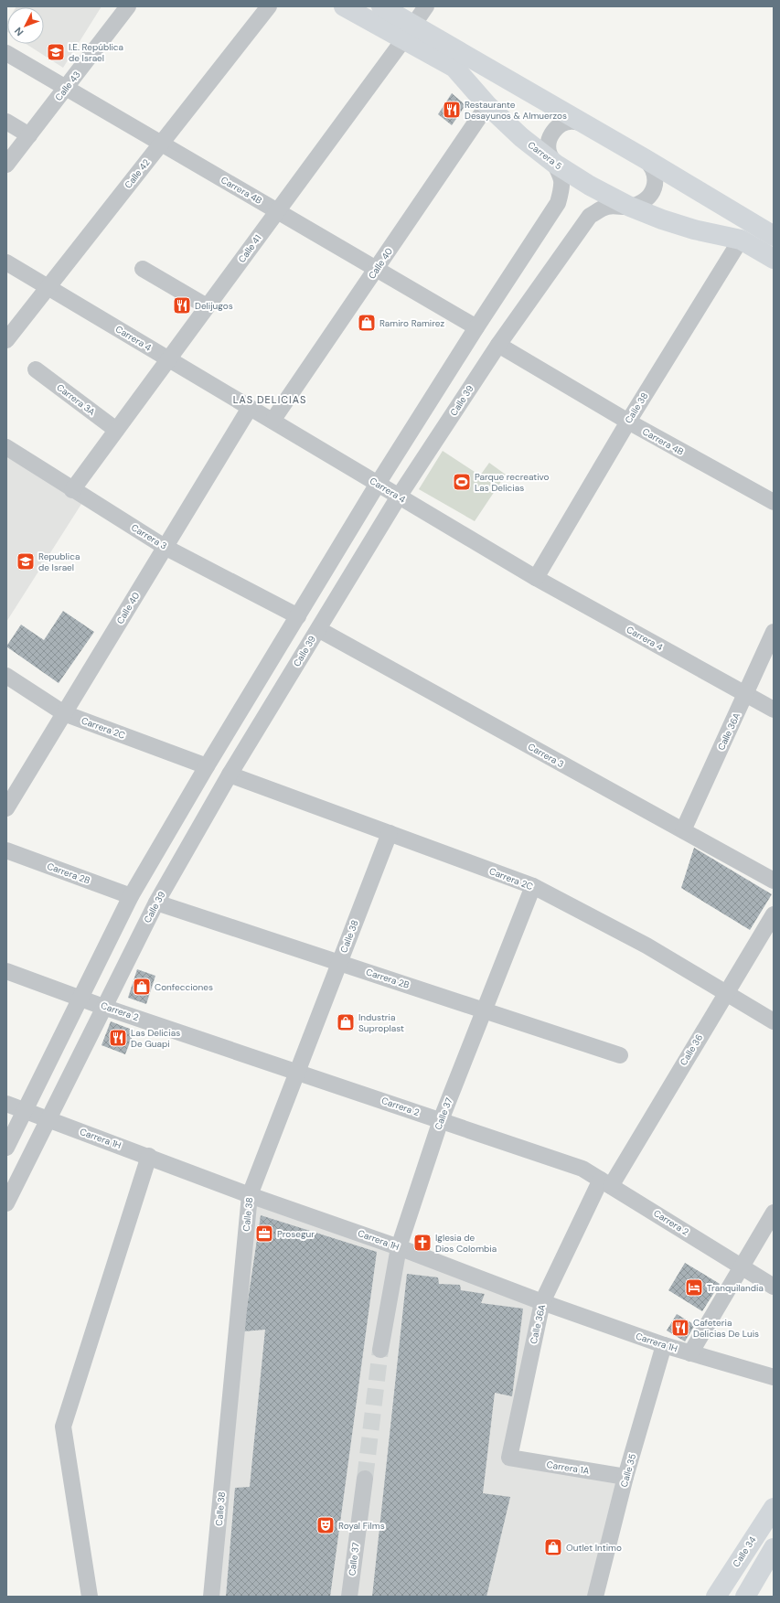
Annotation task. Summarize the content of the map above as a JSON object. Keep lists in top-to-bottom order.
{
  "streets": {
    "main road": ["Carrera 5", "Calle 34"],
    "street": [
      "Calle 43",
      "Calle 42",
      "Carrera 4B",
      "Calle 41",
      "Calle 40",
      "Carrera 4",
      "Carrera 3A",
      "Calle 39",
      "Calle 38",
      "Carrera 3",
      "Carrera 2C",
      "Calle 36A",
      "Carrera 2B",
      "Carrera 2",
      "Calle 36",
      "Calle 37",
      "Carrera 1H",
      "Carrera 1A",
      "Calle 35"
    ]
  },
  "crossings": [
    ["Calle 43", "Carrera 4B"],
    ["Carrera 5", "Calle 41"],
    ["Carrera 5", "Calle 40"],
    ["Carrera 5", "Calle 39"],
    ["Carrera 5", "Calle 38"],
    ["Calle 42", "Carrera 4B"],
    ["Calle 42", "Carrera 4"],
    ["Carrera 4B", "Calle 41"],
    ["Carrera 4B", "Calle 40"],
    ["Carrera 4B", "Calle 39"],
    ["Carrera 4B", "Calle 38"],
    ["Calle 41", "Carrera 4"],
    ["Calle 41", "Carrera 3A"],
    ["Calle 41", "Carrera 3"],
    ["Calle 40", "Carrera 4"],
    ["Calle 40", "Carrera 3"],
    ["Calle 40", "Carrera 2C"],
    ["Carrera 4", "Calle 39"],
    ["Carrera 4", "Calle 38"],
    ["Carrera 4", "Calle 36A"],
    ["Calle 39", "Carrera 3"],
    ["Calle 39", "Carrera 2C"],
    ["Calle 39", "Carrera 2B"],
    ["Calle 39", "Carrera 2"],
    ["Calle 39", "Carrera 1H"],
    ["Calle 38", "Carrera 2C"],
    ["Calle 38", "Carrera 2B"],
    ["Calle 38", "Carrera 2"],
    ["Calle 38", "Carrera 1H"],
    ["Carrera 3", "Calle 36A"],
    ["Carrera 2C", "Calle 36"],
    ["Carrera 2C", "Calle 37"],
    ["Calle 36A", "Carrera 2"],
    ["Calle 36A", "Calle 36"],
    ["Calle 36A", "Carrera 1H"],
    ["Calle 36A", "Carrera 1A"],
    ["Carrera 2B", "Calle 37"],
    ["Carrera 2", "Calle 36"],
    ["Carrera 2", "Calle 37"],
    ["Calle 37", "Carrera 1H"],
    ["Carrera 1H", "Calle 35"],
    ["Carrera 1A", "Calle 35"]
  ],
  "districts": ["LAS DELICIAS"],
  "places": {
    "school or university": ["I.E. República de Israel", "Republica de Israel"],
    "restaurant": [
      "Restaurante Desayunos & Almuerzos",
      "Delijugos",
      "Las Delicias De Guapi",
      "Cafeteria Delicias De Luis"
    ],
    "shop": [
      "Ramiro Ramirez",
      "Confecciones",
      "Industria Suproplast",
      "Outlet Intimo"
    ],
    "sports": ["Parque recreativo Las Delicias"],
    "office": ["Prosegur"],
    "church": ["Iglesia de Dios Colombia"],
    "hotel": ["Tranquilandia"],
    "theatre": ["Royal Films"]
  },
  "north": "bottom left"
}
